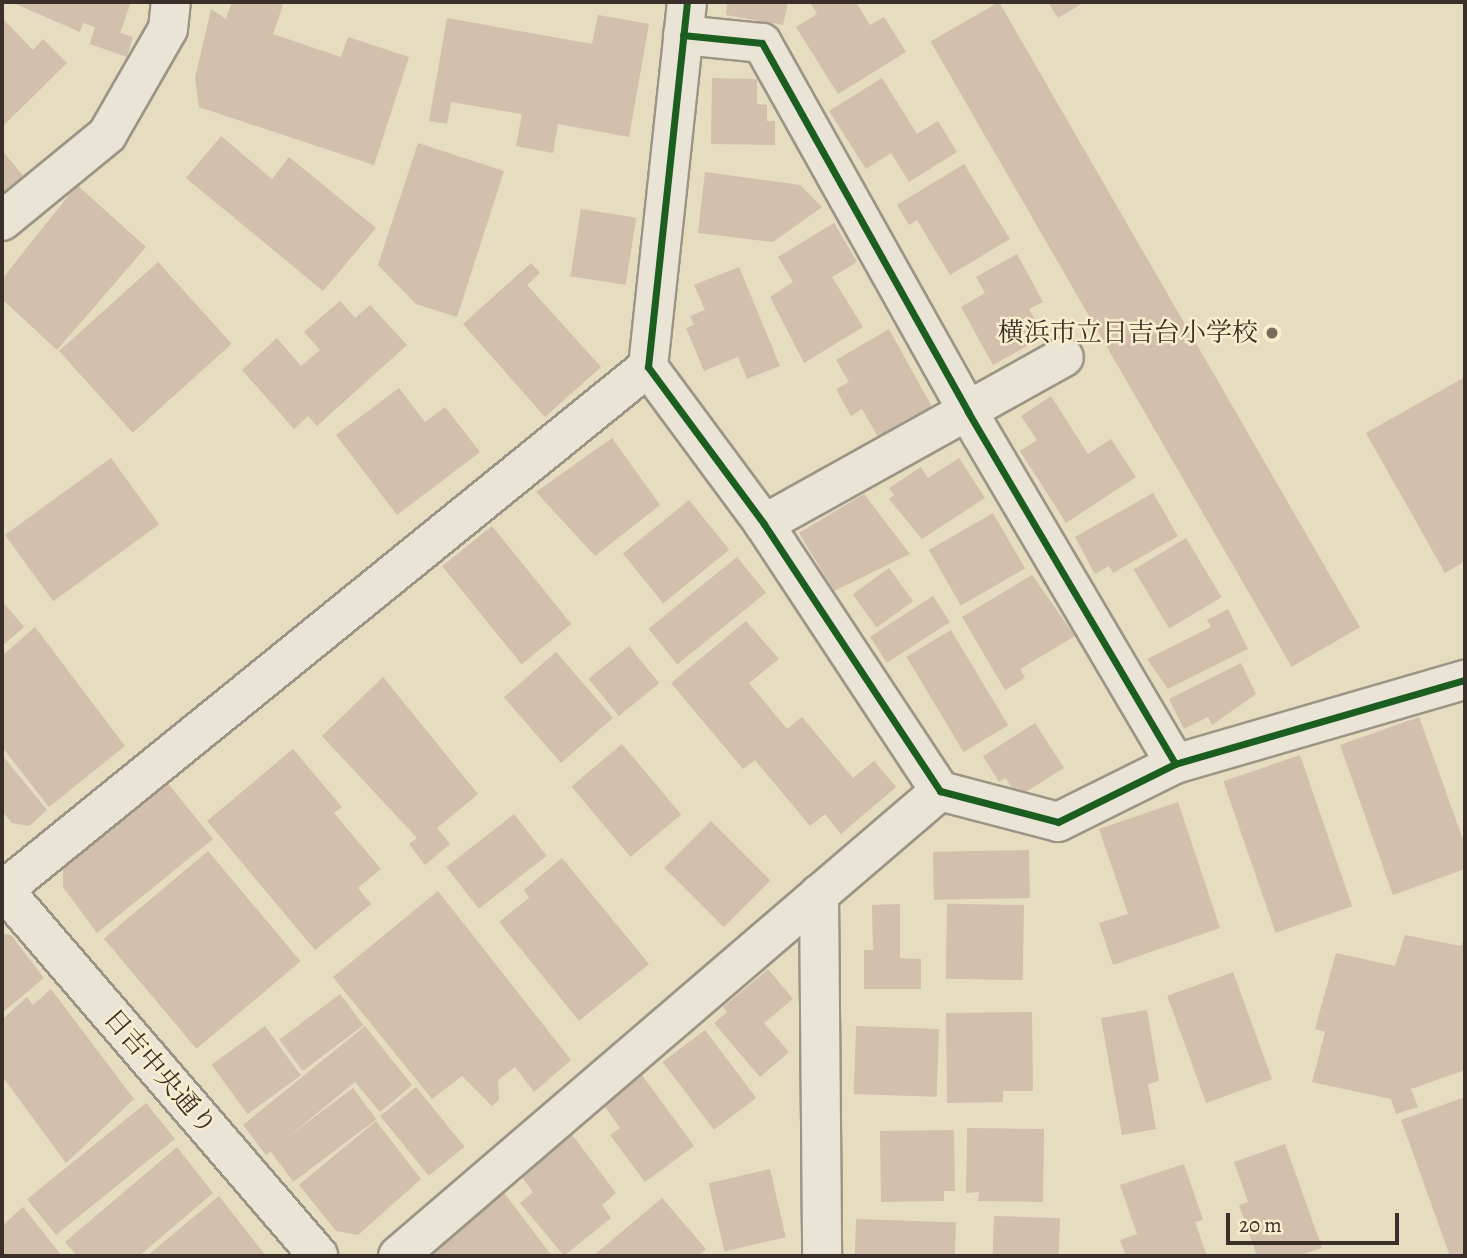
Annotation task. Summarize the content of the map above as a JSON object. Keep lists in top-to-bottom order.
{
  "streets": {
    "street": ["日吉中央通り"]
  },
  "places": ["横浜市立日吉台小学校"],
  "scale_bar": "20 m"
}
